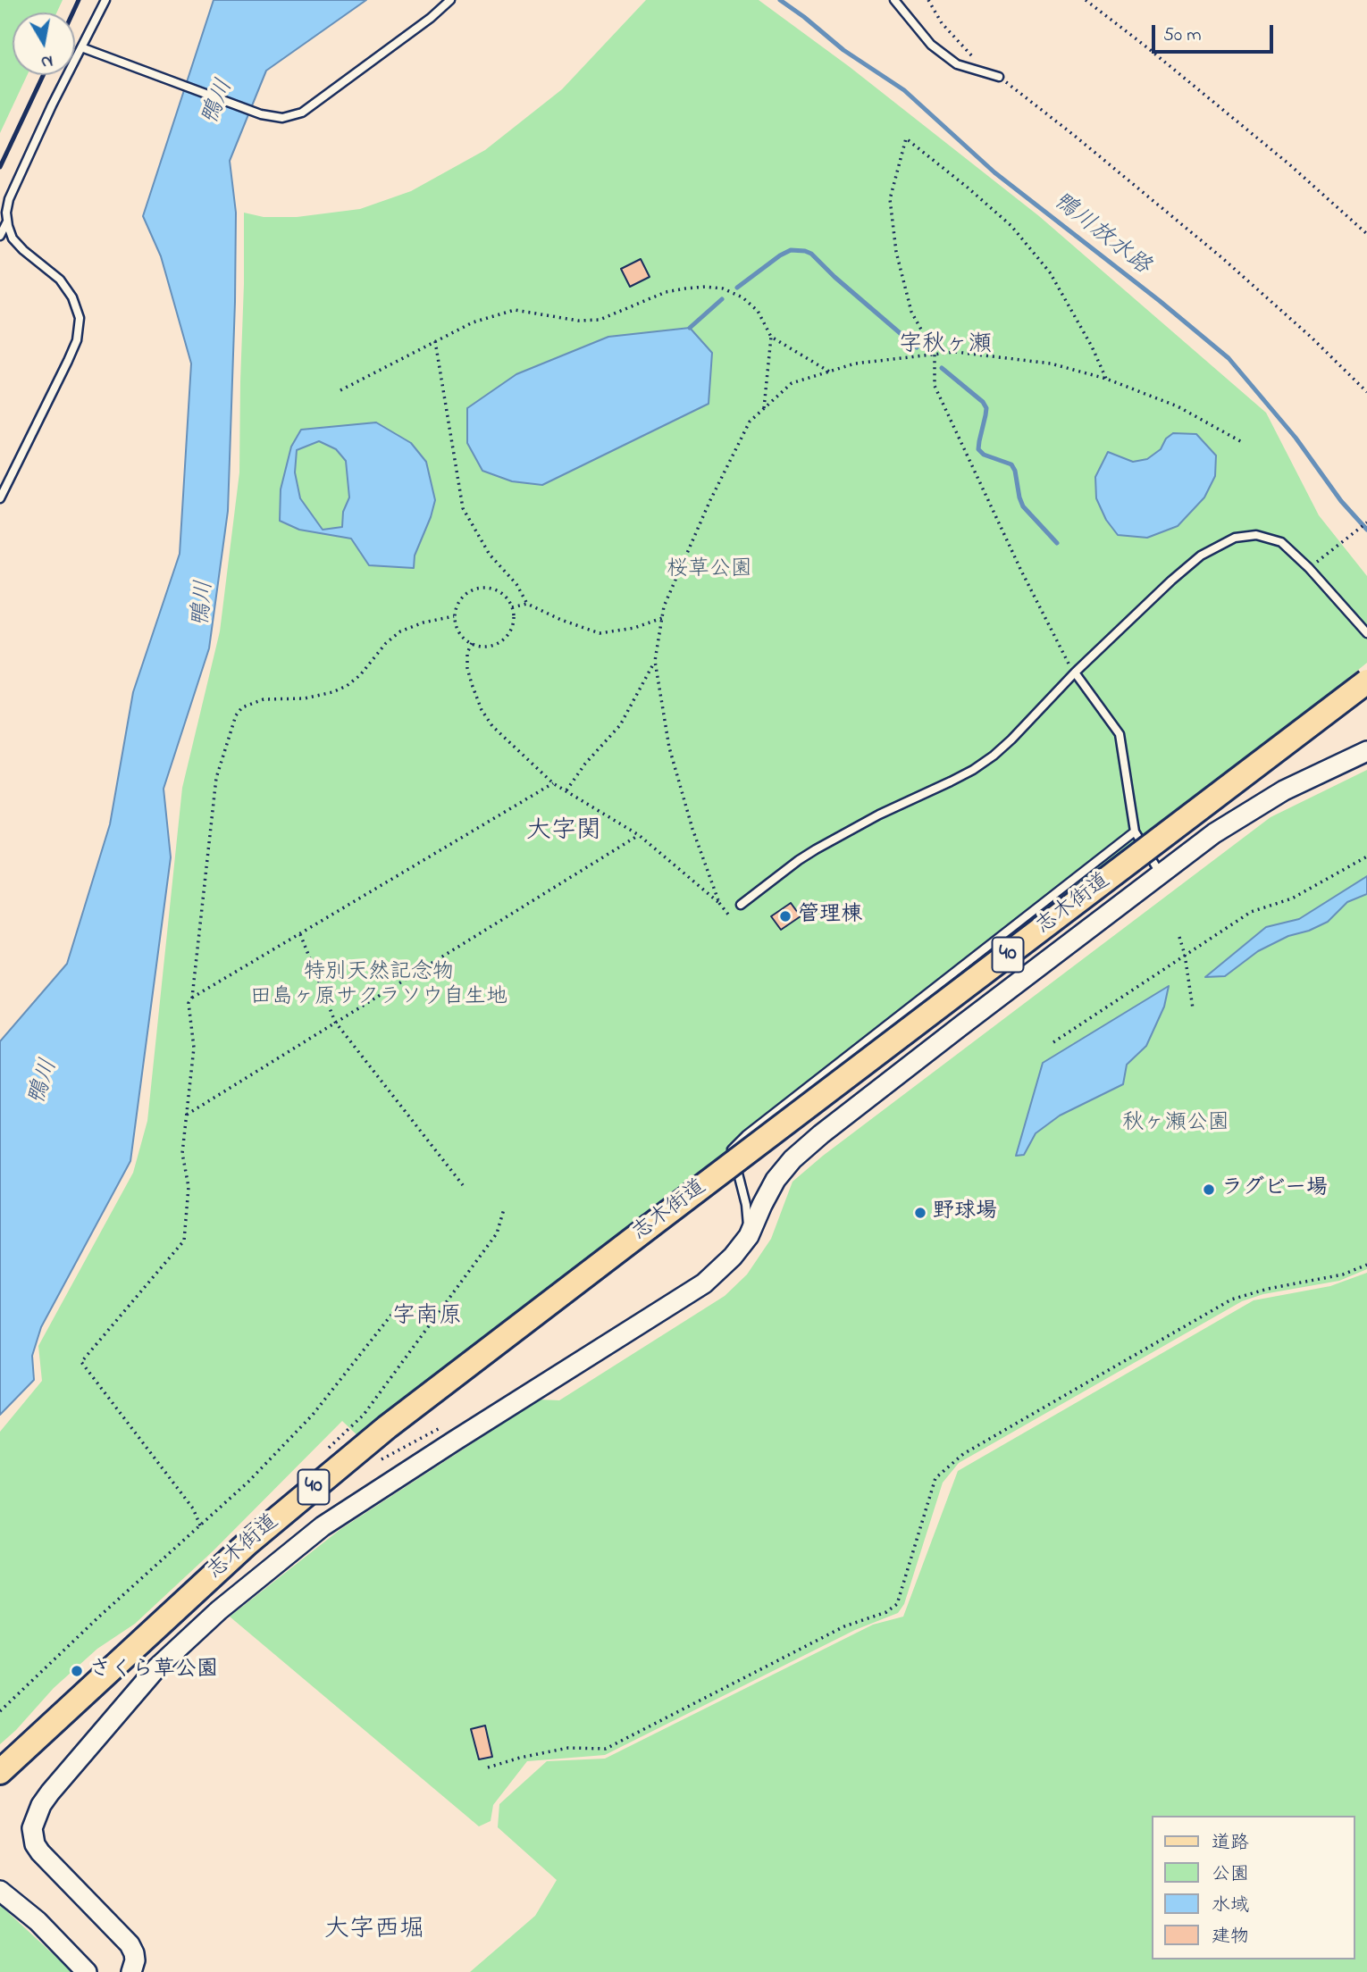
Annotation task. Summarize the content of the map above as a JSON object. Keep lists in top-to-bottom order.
{
  "streets": {
    "main road": ["志木街道", "40"]
  },
  "districts": [
    "字秋ヶ瀬",
    "大字関",
    "字南原",
    "大字西堀"
  ],
  "water": ["鴨川", "鴨川放水路"],
  "parks": ["桜草公園", "特別天然記念物 田島ヶ原サクラソウ自生地", "秋ヶ瀬公園"],
  "places": [
    "管理棟",
    "ラグビー場",
    "野球場",
    "さくら草公園"
  ],
  "legend": [
    "道路",
    "公園",
    "水域",
    "建物"
  ],
  "scale_bar": "50 m",
  "north": "bottom"
}
